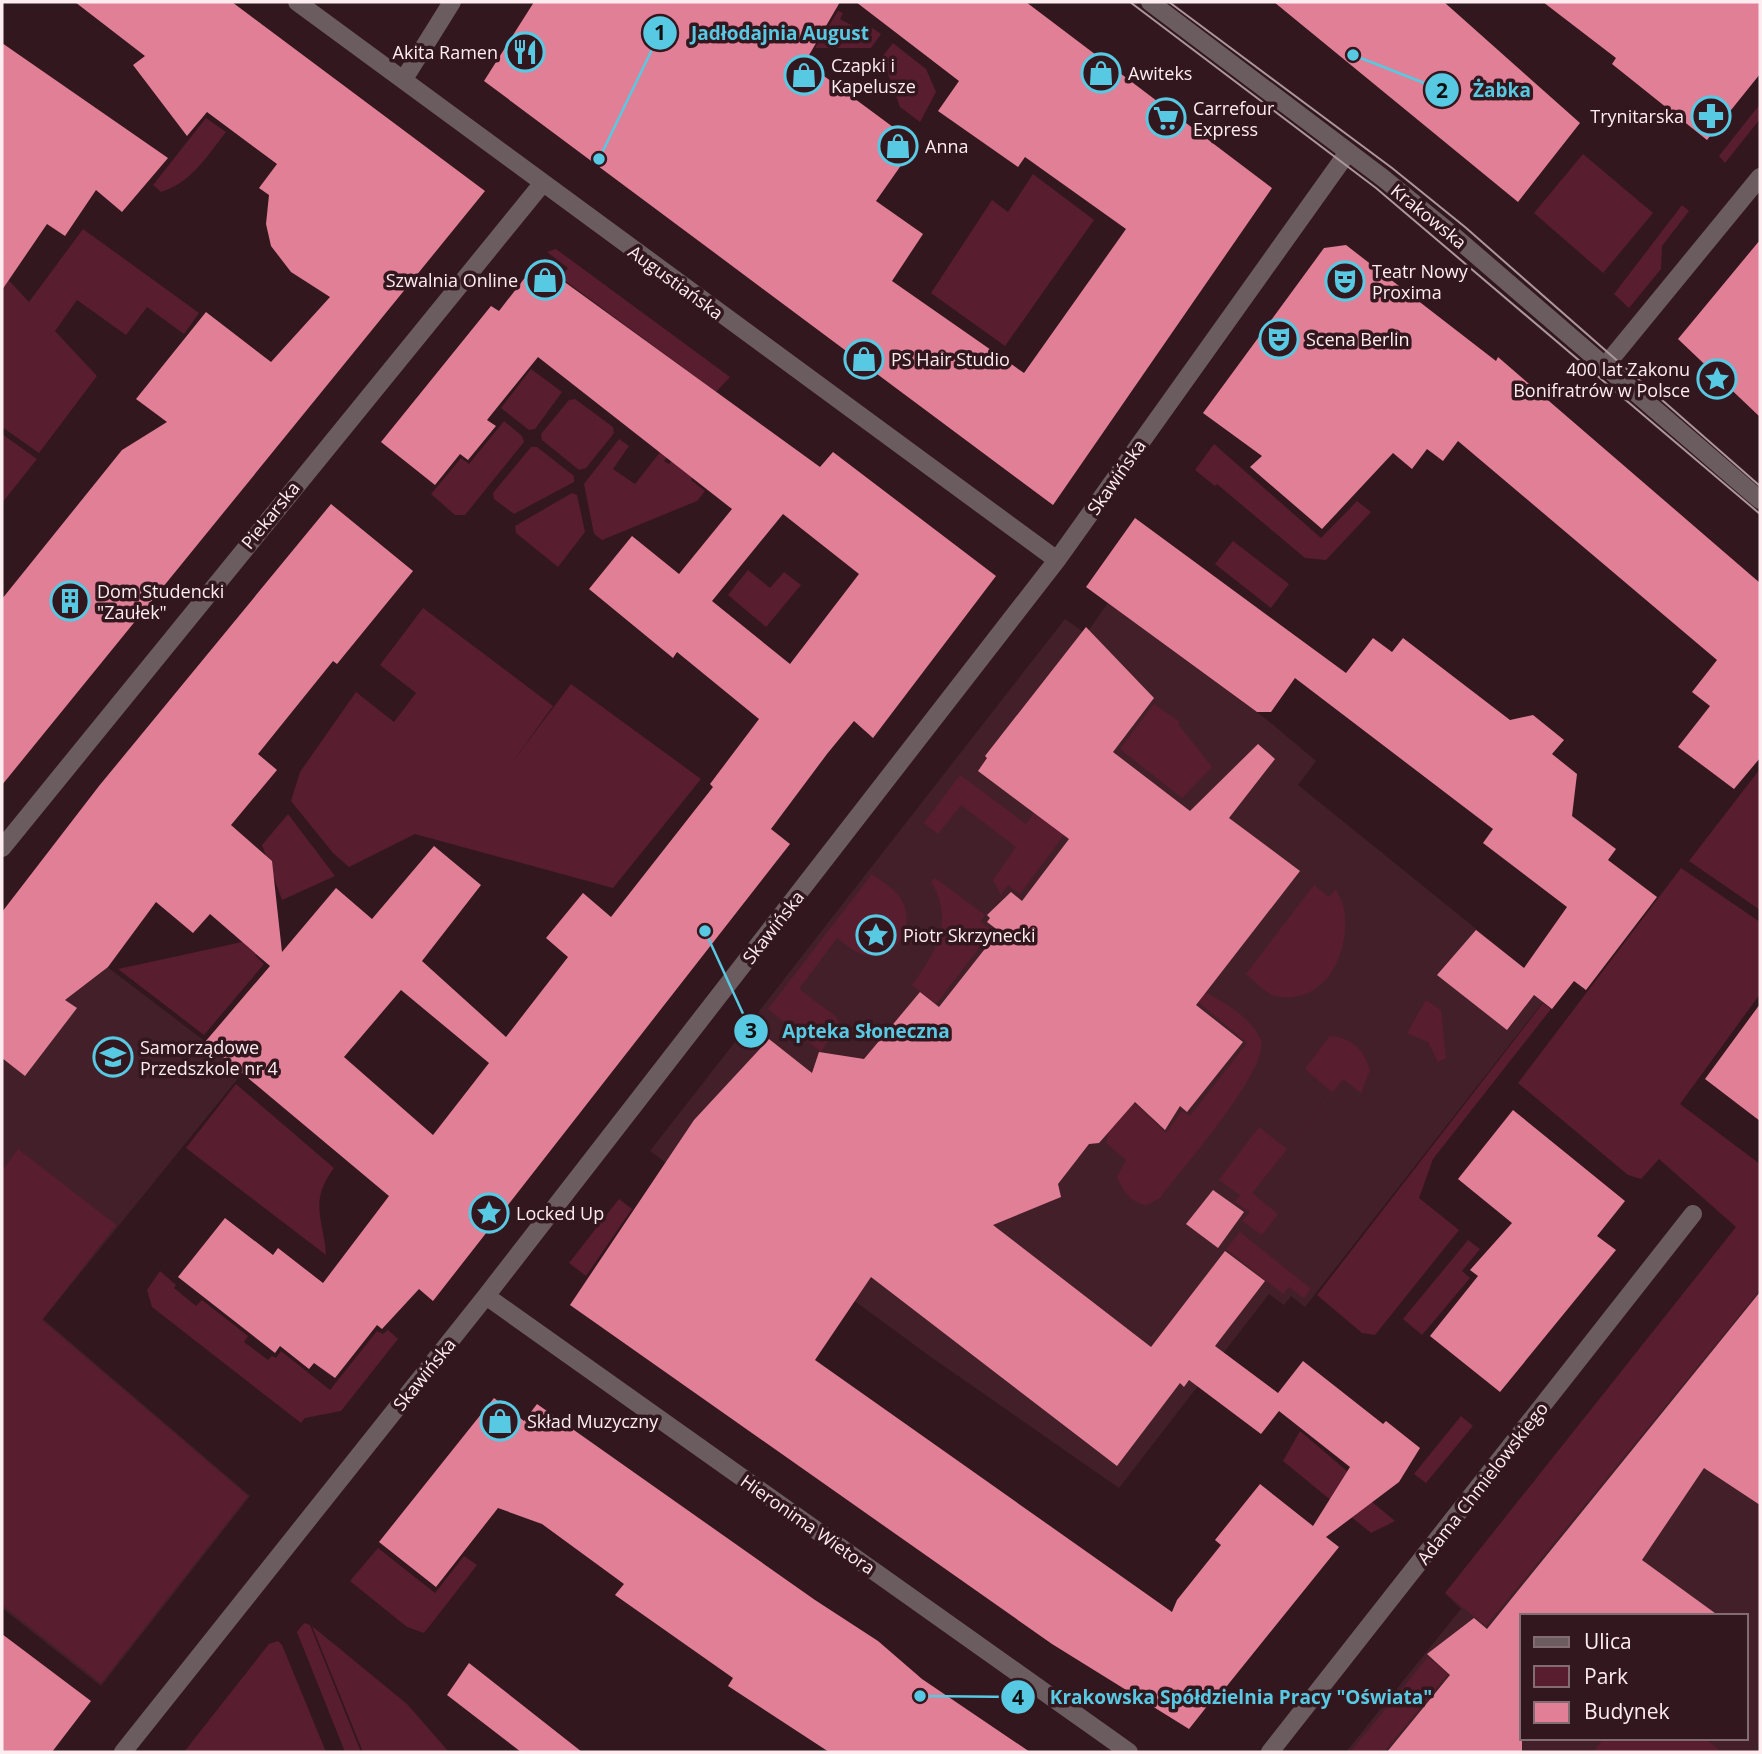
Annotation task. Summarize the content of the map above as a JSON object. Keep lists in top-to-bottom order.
{
  "streets": {
    "street": [
      "Krakowska",
      "Augustiańska",
      "Skawińska",
      "Piekarska",
      "Adama Chmielowskiego",
      "Hieronima Wietora"
    ]
  },
  "crossings": [
    ["Krakowska", "Skawińska"],
    ["Augustiańska", "Skawińska"],
    ["Augustiańska", "Piekarska"],
    ["Skawińska", "Hieronima Wietora"]
  ],
  "places": {
    "restaurant": ["Akita Ramen"],
    "other": [
      "Żabka",
      "Jadłodajnia August",
      "Apteka Słoneczna",
      "Krakowska Spółdzielnia Pracy \"Oświata\""
    ],
    "shop": [
      "Awiteks",
      "Czapki i Kapelusze",
      "Anna",
      "Szwalnia Online",
      "PS Hair Studio",
      "Skład Muzyczny"
    ],
    "pharmacy": ["Trynitarska"],
    "supermarket": ["Carrefour Express"],
    "theatre": ["Teatr Nowy Proxima", "Scena Berlin"],
    "place": ["400 lat Zakonu Bonifratrów w Polsce", "Piotr Skrzynecki", "Locked Up"],
    "building": ["Dom Studencki \"Zaułek\""],
    "school or university": ["Samorządowe Przedszkole nr 4"]
  },
  "legend": ["Ulica", "Park", "Budynek"]
}
